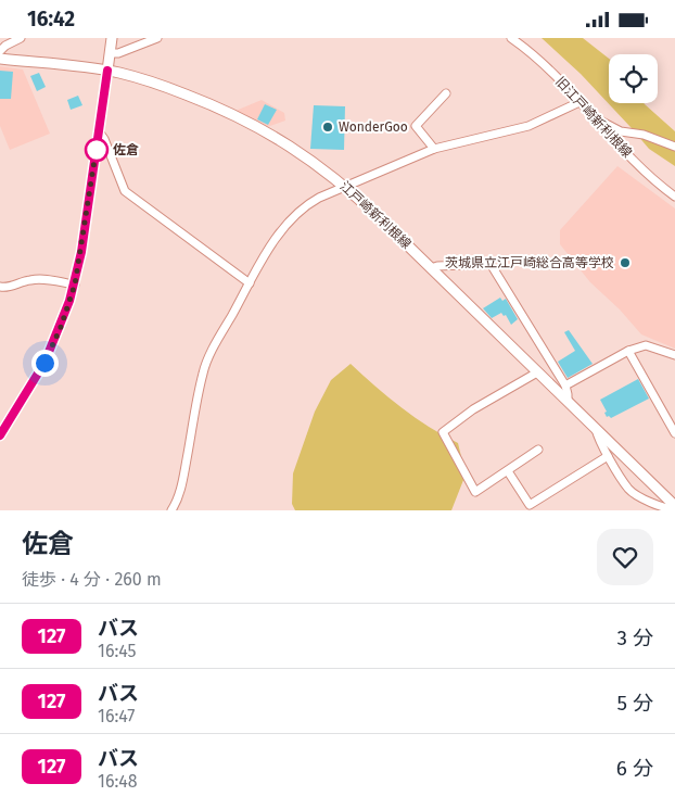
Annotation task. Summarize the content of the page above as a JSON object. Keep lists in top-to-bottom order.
{
  "streets": {
    "main road": ["江戸崎新利根線"],
    "street": ["旧江戸崎新利根線"]
  },
  "places": ["WonderGoo", "佐倉", "茨城県立江戸崎総合高等学校"],
  "lines": ["bus line 127"],
  "page": {
    "status": "16:42",
    "heading": ["佐倉", "徒歩 · 4 分 · 260 m"],
    "list": [
      {
        "mark": "127",
        "name": "バス",
        "note": "16:45",
        "value": "3 分"
      },
      {
        "mark": "127",
        "name": "バス",
        "note": "16:47",
        "value": "5 分"
      },
      {
        "mark": "127",
        "name": "バス",
        "note": "16:48",
        "value": "6 分"
      }
    ]
  }
}
